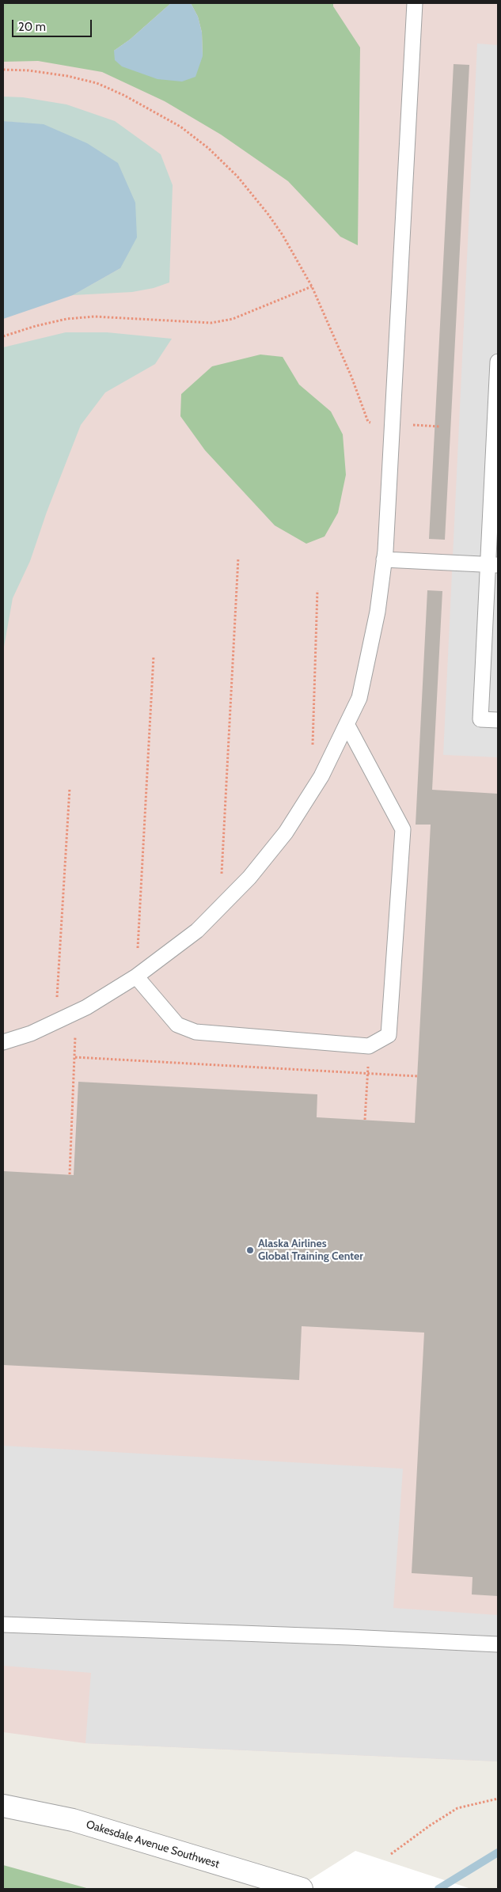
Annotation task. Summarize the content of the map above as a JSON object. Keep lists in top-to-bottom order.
{
  "streets": {
    "street": ["Oakesdale Avenue Southwest"]
  },
  "places": ["Alaska Airlines Global Training Center"],
  "scale_bar": "20 m"
}
